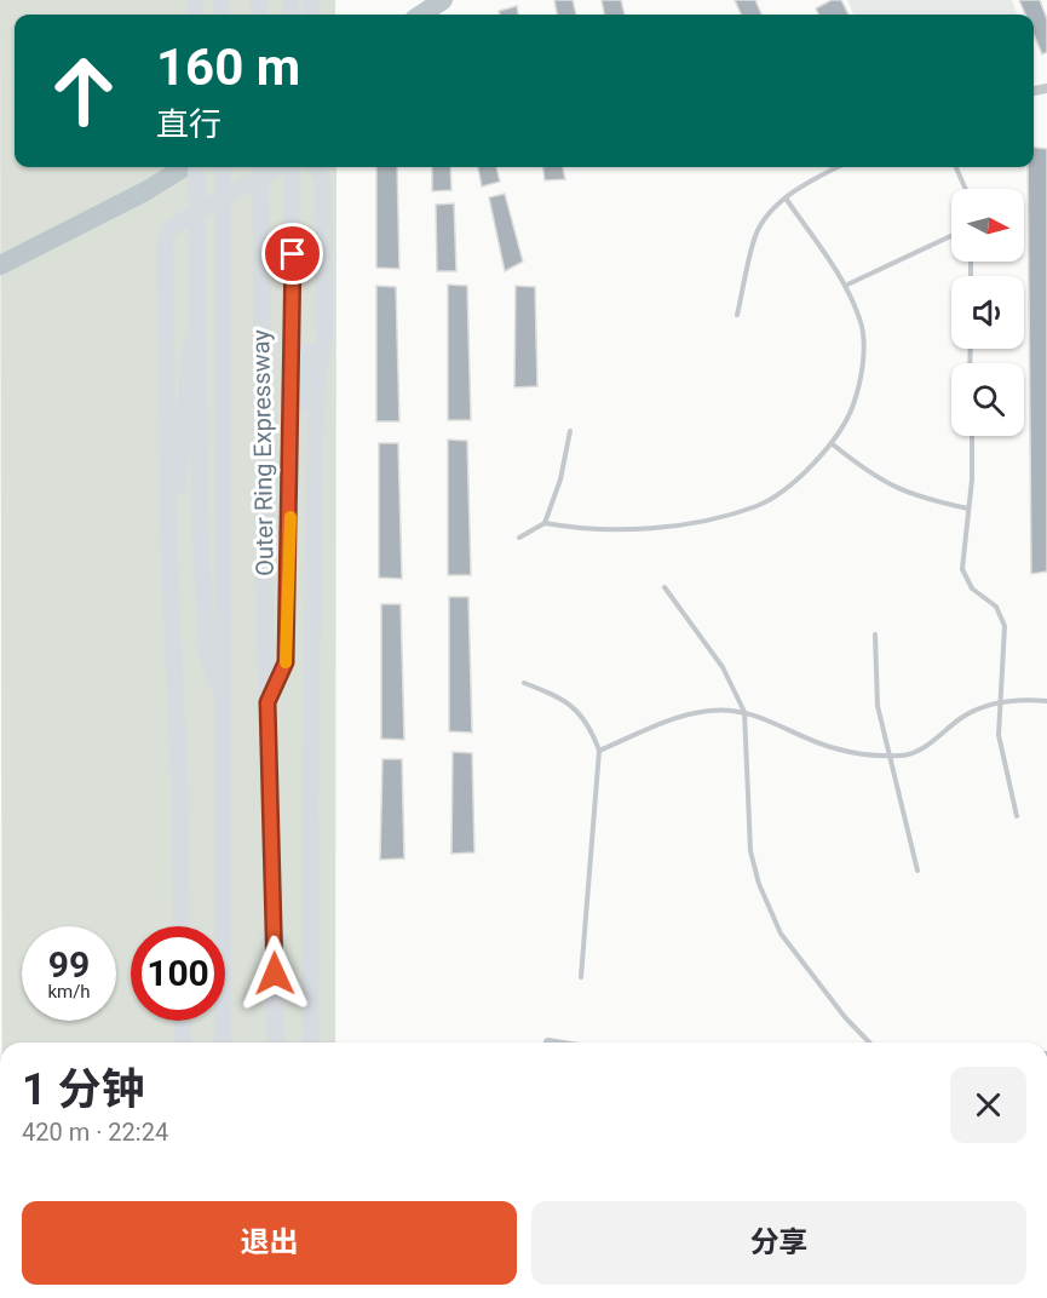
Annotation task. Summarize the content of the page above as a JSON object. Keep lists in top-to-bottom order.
{
  "streets": {
    "highway": ["Outer Ring Expressway"]
  },
  "north": "right",
  "page": {
    "turn": ["160 m", "直行"],
    "speed": "99 km/h",
    "limit": "100",
    "heading": ["1 分钟", "420 m · 22:24"],
    "buttons": ["退出", "分享"]
  }
}
